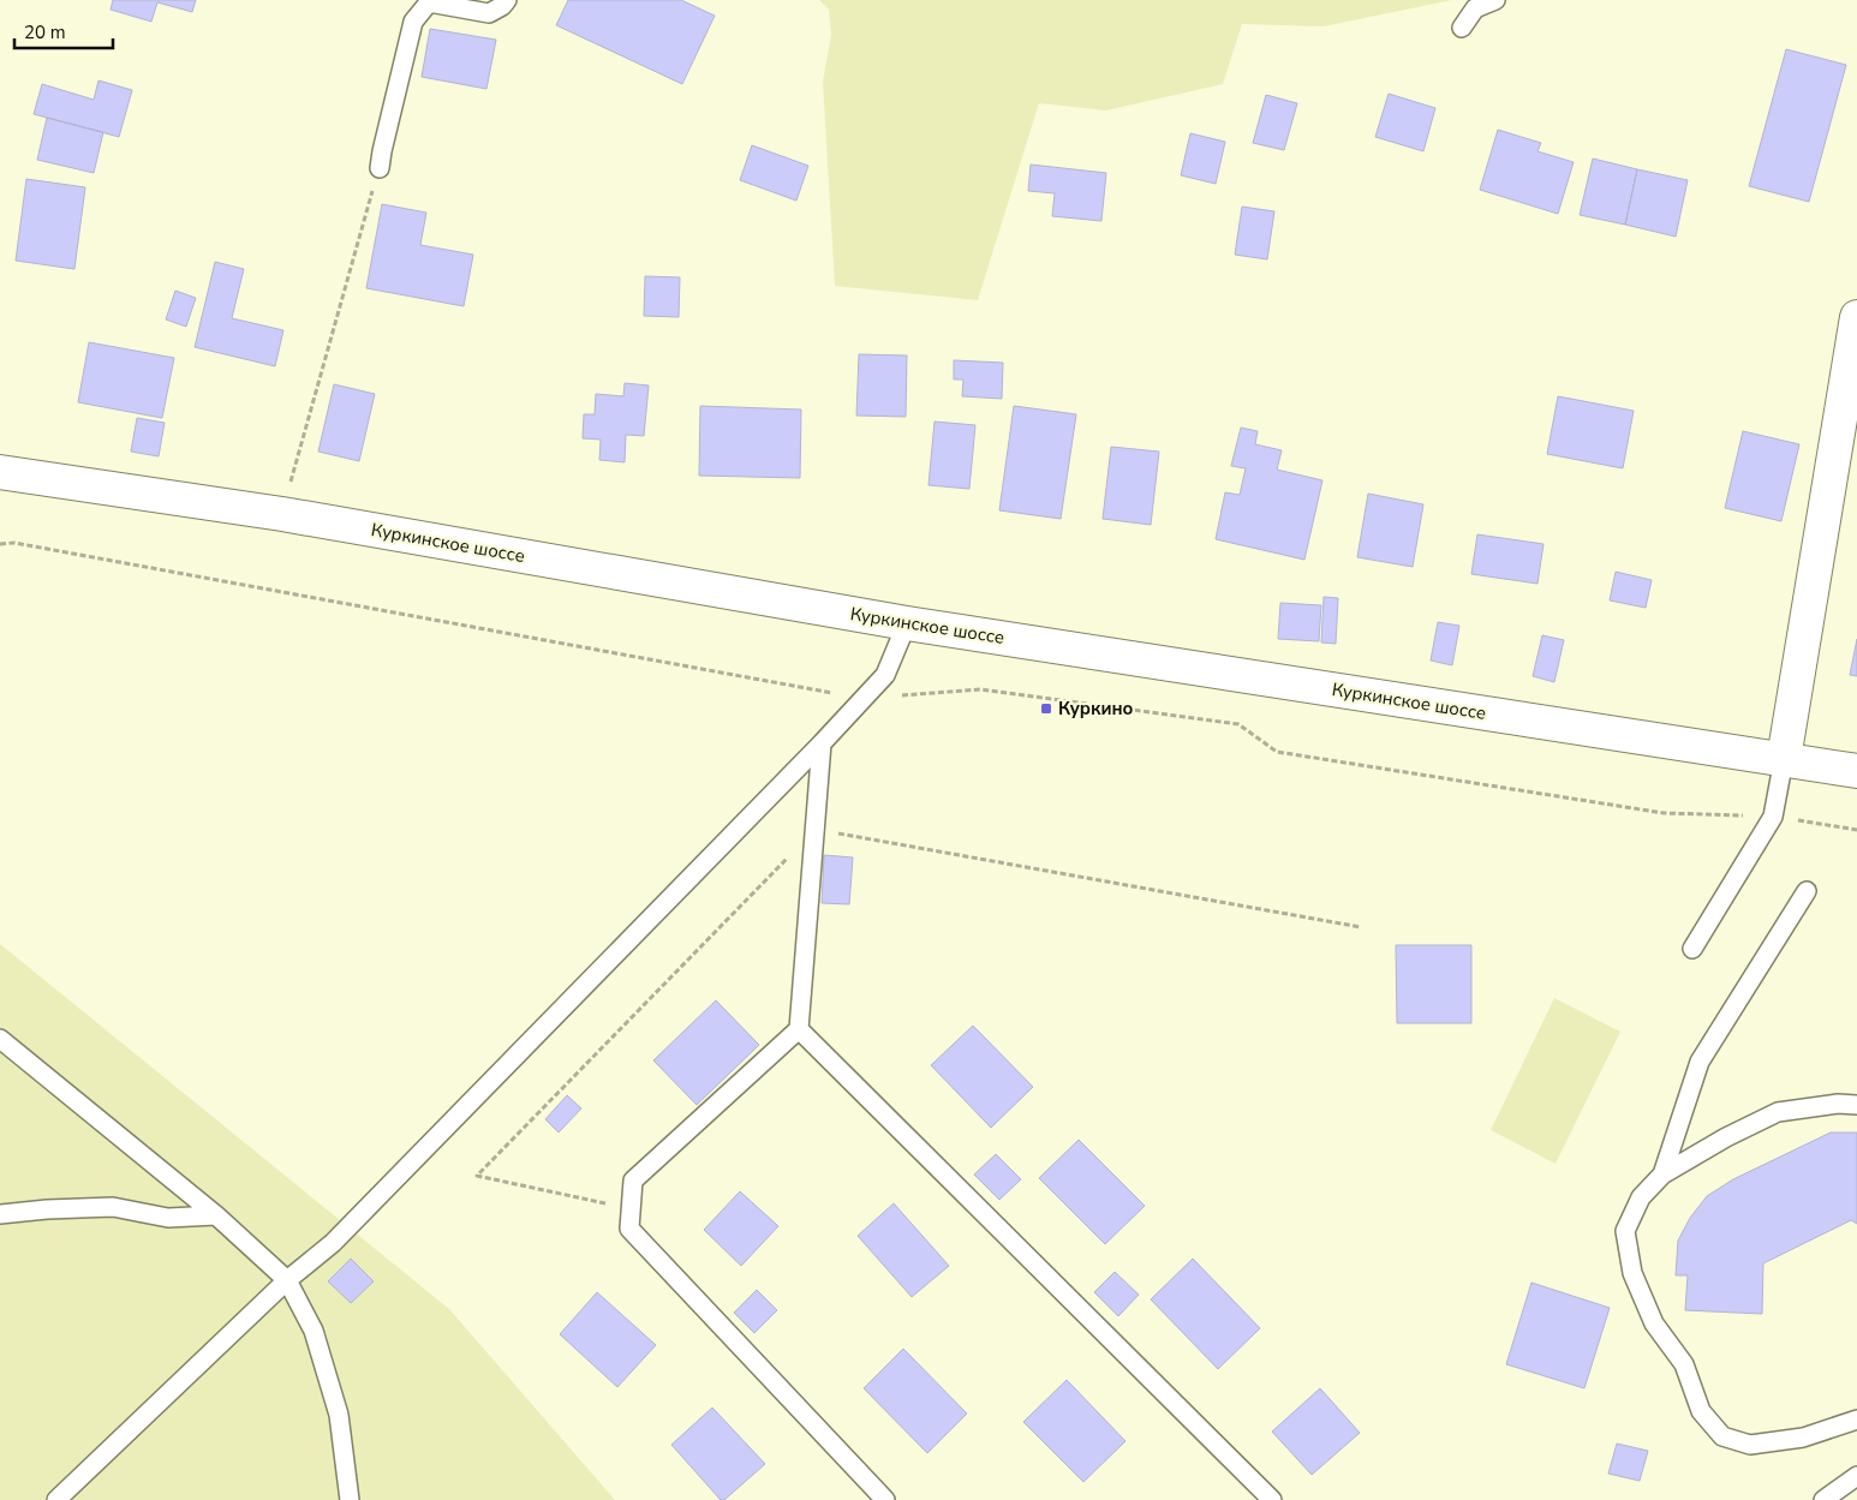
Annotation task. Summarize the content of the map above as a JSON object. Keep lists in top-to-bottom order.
{
  "streets": {
    "main road": ["Куркинское шоссе"]
  },
  "places": {
    "transit": ["Куркино"]
  },
  "scale_bar": "20 m"
}
